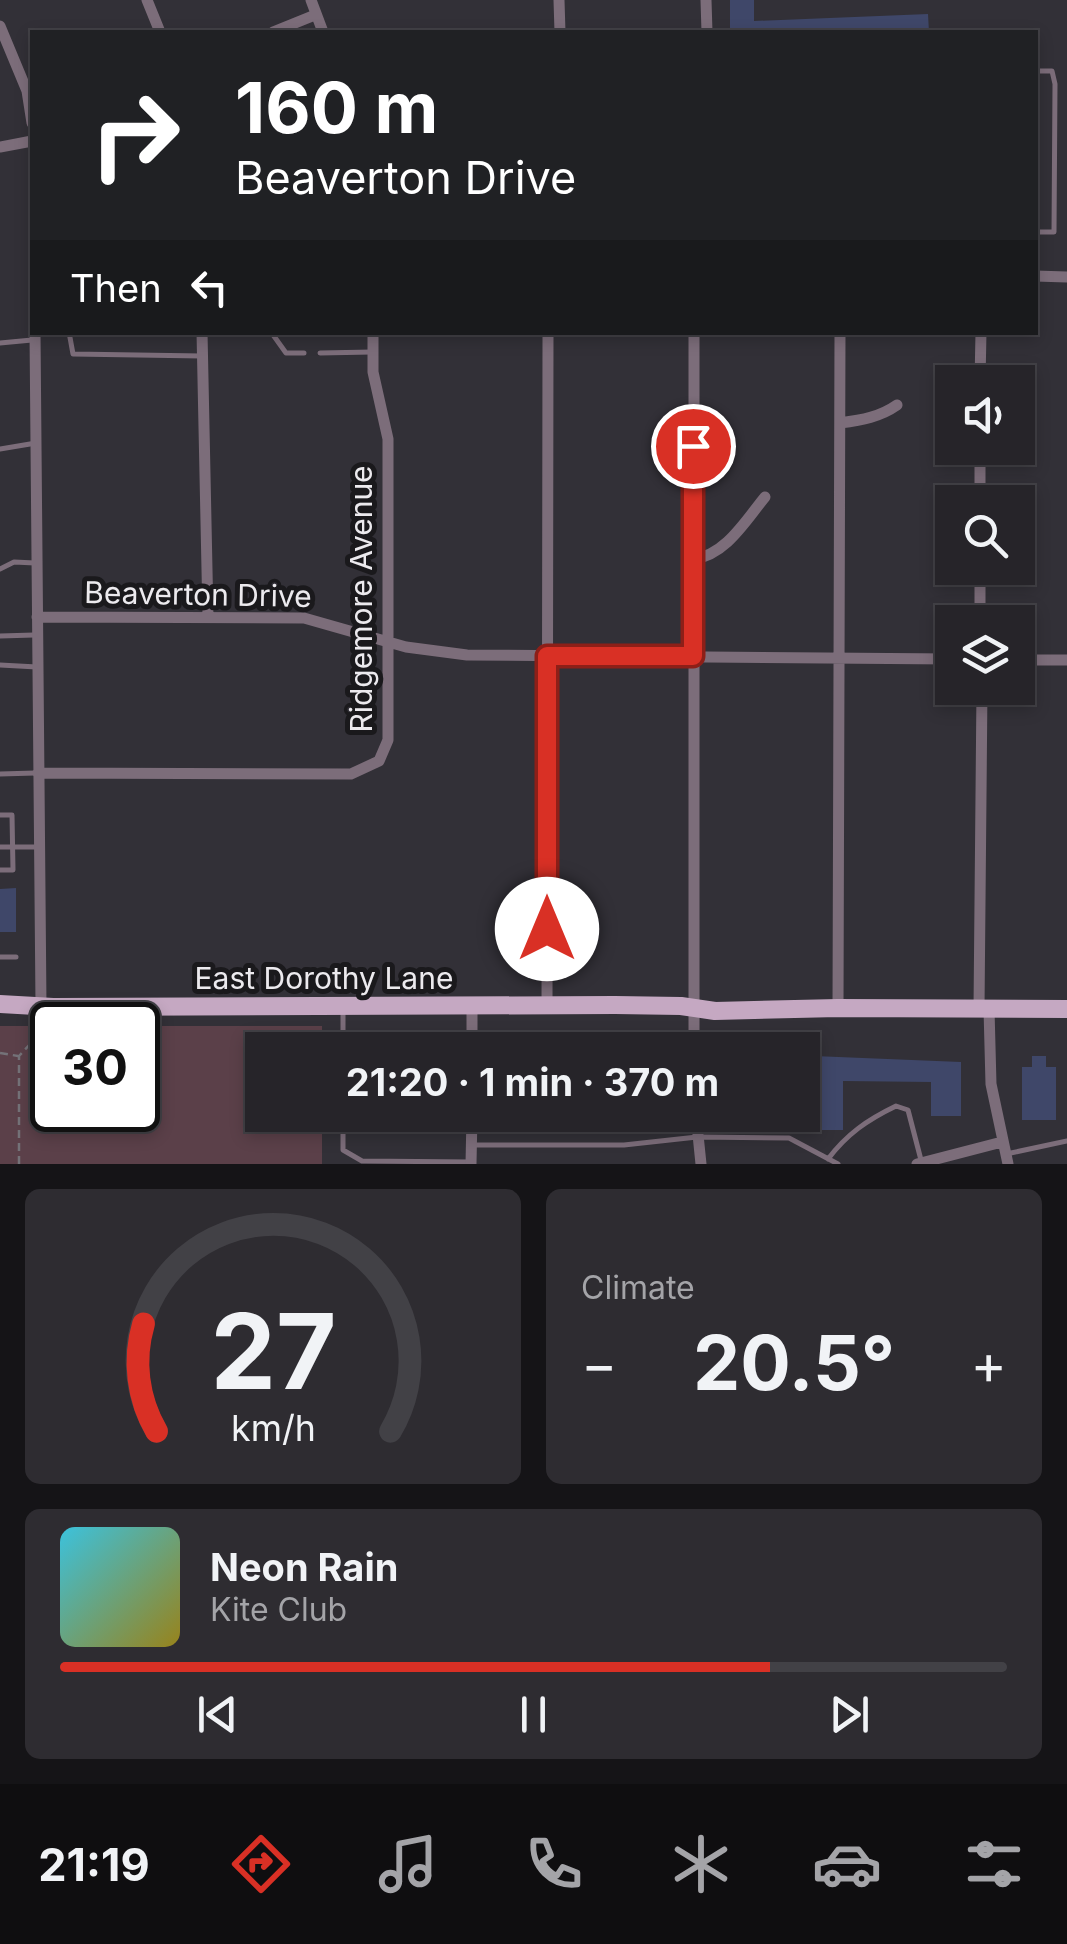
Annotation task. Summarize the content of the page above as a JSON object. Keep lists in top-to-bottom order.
{
  "streets": {
    "main road": ["East Dorothy Lane"],
    "street": ["Beaverton Drive", "Ridgemore Avenue"]
  },
  "crossings": [
    ["Beaverton Drive", "Ridgemore Avenue"]
  ],
  "page": {
    "turn": ["160 m", "Beaverton Drive"],
    "then": "Then",
    "limit": "30",
    "trip": "21:20 · 1 min · 370 m",
    "tile": "Climate",
    "heat": ["−", "20.5°", "+"],
    "song": ["Neon Rain", "Kite Club"],
    "tabs": "21:19",
    "gauge": ["27", "km/h"]
  }
}
